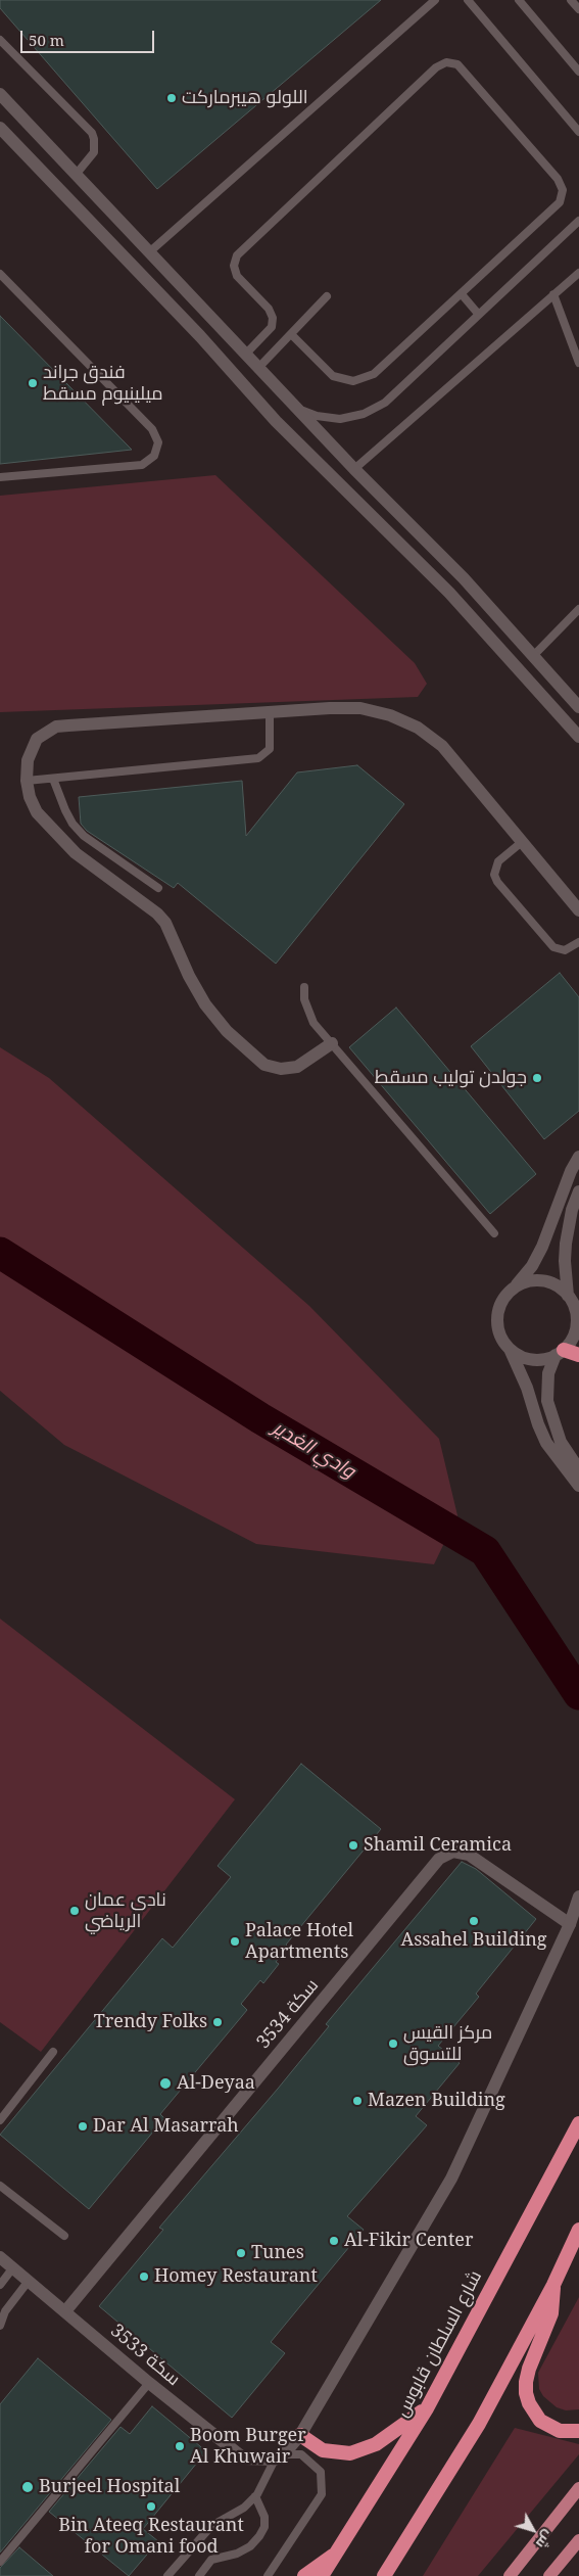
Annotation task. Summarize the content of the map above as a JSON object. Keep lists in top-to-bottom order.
{
  "streets": {
    "highway": ["شارع السلطان قابوس"],
    "street": ["سكة 3534", "سكة 3533"]
  },
  "crossings": [
    ["سكة 3534", "سكة 3533"]
  ],
  "water": ["وادي الغدير"],
  "places": [
    "اللولو هيبرماركت",
    "فندق جراند ميلينيوم مسقط",
    "جولدن توليب مسقط",
    "Shamil Ceramica",
    "نادي عمان الرياضي",
    "Assahel Building",
    "Palace Hotel Apartments",
    "Trendy Folks",
    "مركز القيس للتسوق",
    "Al-Deyaa",
    "Mazen Building",
    "Dar Al Masarrah",
    "Al-Fikir Center",
    "Tunes",
    "Homey Restaurant",
    "Boom Burger Al Khuwair",
    "Burjeel Hospital",
    "Bin Ateeq Restaurant for Omani food"
  ],
  "scale_bar": "50 m",
  "north": "bottom right"
}
